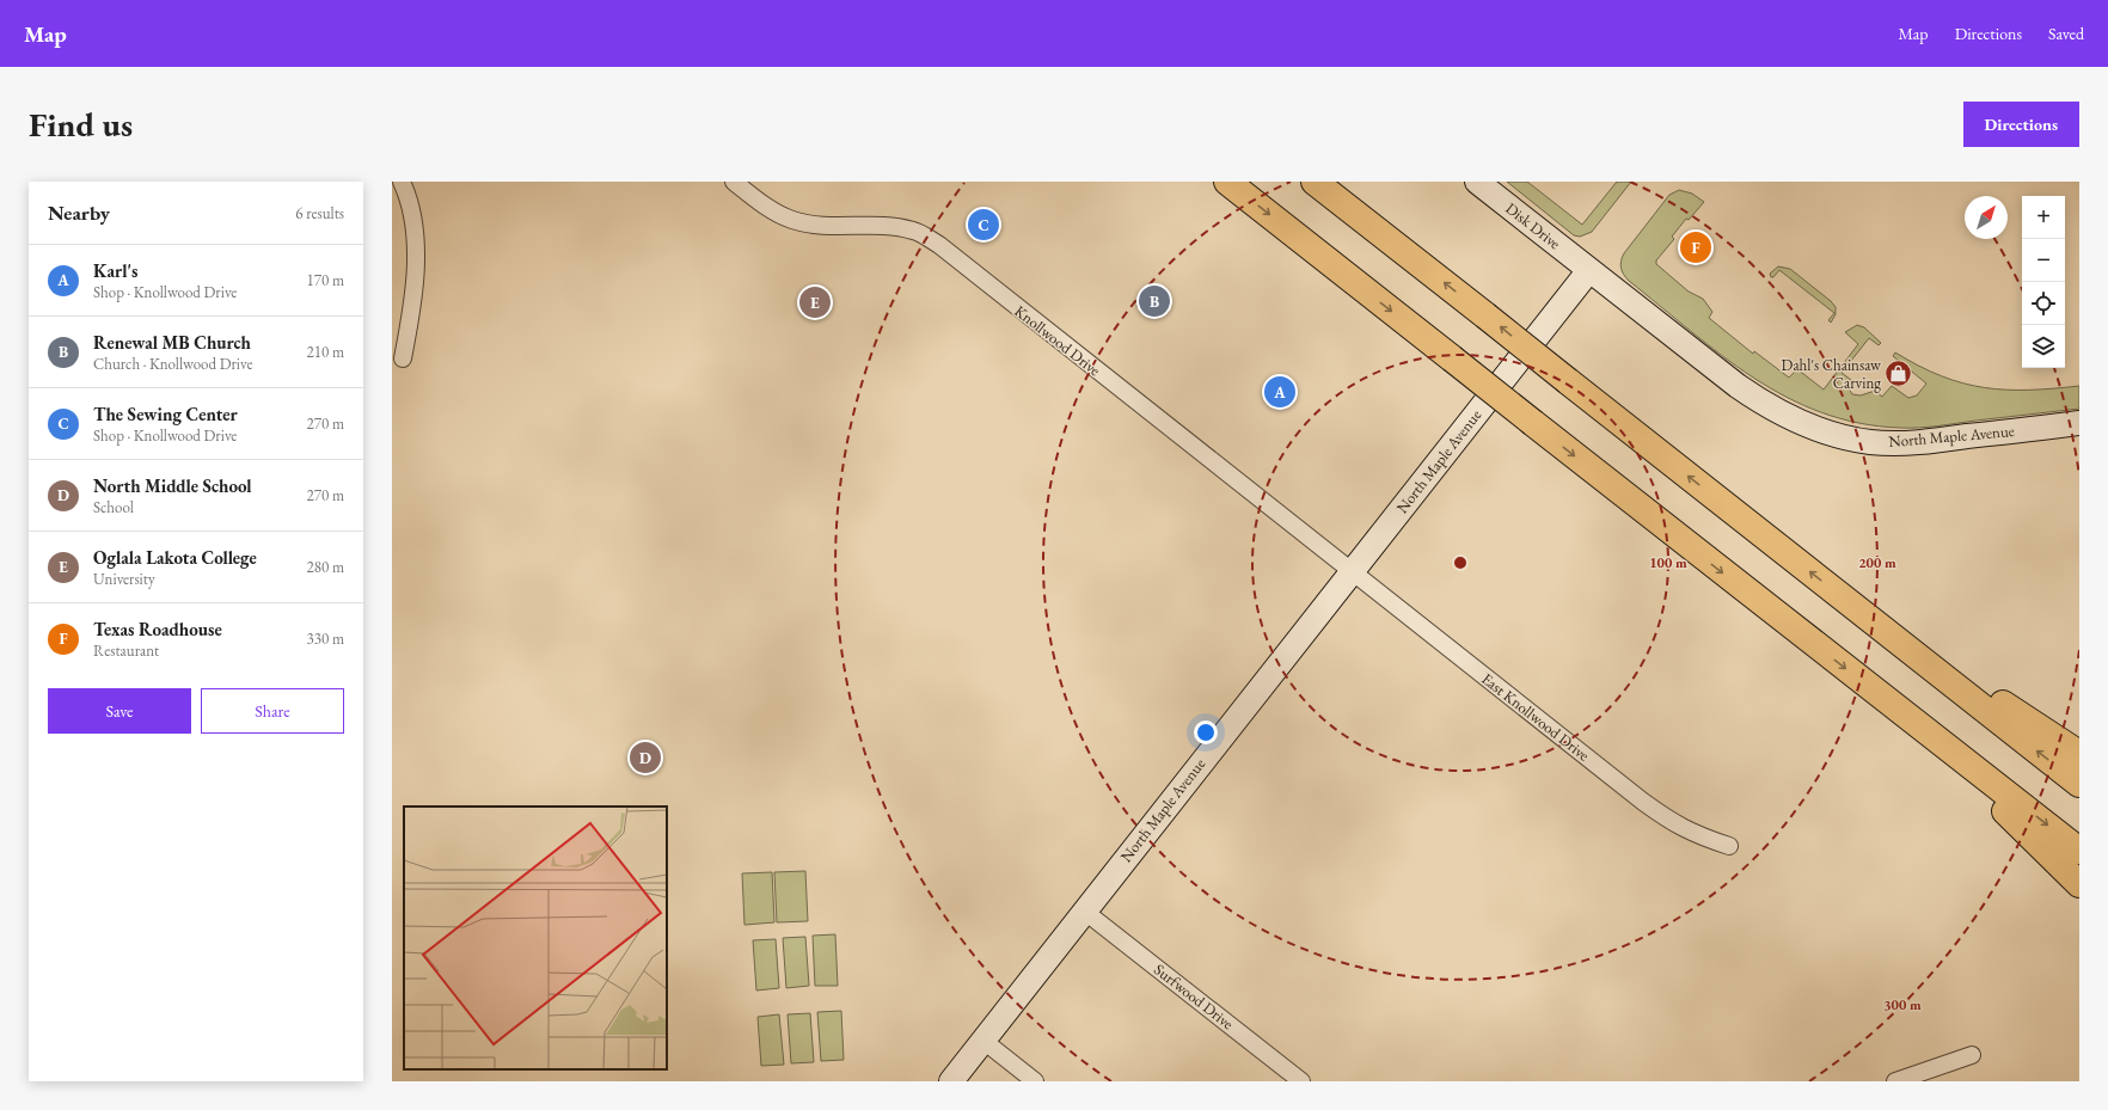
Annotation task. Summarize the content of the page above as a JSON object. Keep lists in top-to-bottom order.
{
  "streets": {
    "street": [
      "Disk Drive",
      "Knollwood Drive",
      "North Maple Avenue",
      "East Knollwood Drive",
      "Surfwood Drive"
    ]
  },
  "crossings": [
    ["Disk Drive", "North Maple Avenue"],
    ["Knollwood Drive", "North Maple Avenue"],
    ["Knollwood Drive", "East Knollwood Drive"],
    ["North Maple Avenue", "East Knollwood Drive"],
    ["North Maple Avenue", "Surfwood Drive"]
  ],
  "places": {
    "shop": ["Dahl's Chainsaw Carving"]
  },
  "north": "top right",
  "page": {
    "header": "Map",
    "nav": ["Map", "Directions", "Saved"],
    "buttons": [
      "Directions",
      ["Save", "Share"]
    ],
    "title": "Find us",
    "heading": ["Nearby", "6 results"],
    "map_buttons": ["+", "−"],
    "pins": [
      "C",
      "F",
      "B",
      "E",
      "A",
      "D"
    ],
    "list": [
      {
        "mark": "A",
        "name": "Karl's",
        "note": "Shop · Knollwood Drive",
        "value": "170 m"
      },
      {
        "mark": "B",
        "name": "Renewal MB Church",
        "note": "Church · Knollwood Drive",
        "value": "210 m"
      },
      {
        "mark": "C",
        "name": "The Sewing Center",
        "note": "Shop · Knollwood Drive",
        "value": "270 m"
      },
      {
        "mark": "D",
        "name": "North Middle School",
        "note": "School",
        "value": "270 m"
      },
      {
        "mark": "E",
        "name": "Oglala Lakota College",
        "note": "University",
        "value": "280 m"
      },
      {
        "mark": "F",
        "name": "Texas Roadhouse",
        "note": "Restaurant",
        "value": "330 m"
      }
    ]
  },
  "rings": ["100 m", "200 m", "300 m"]
}
